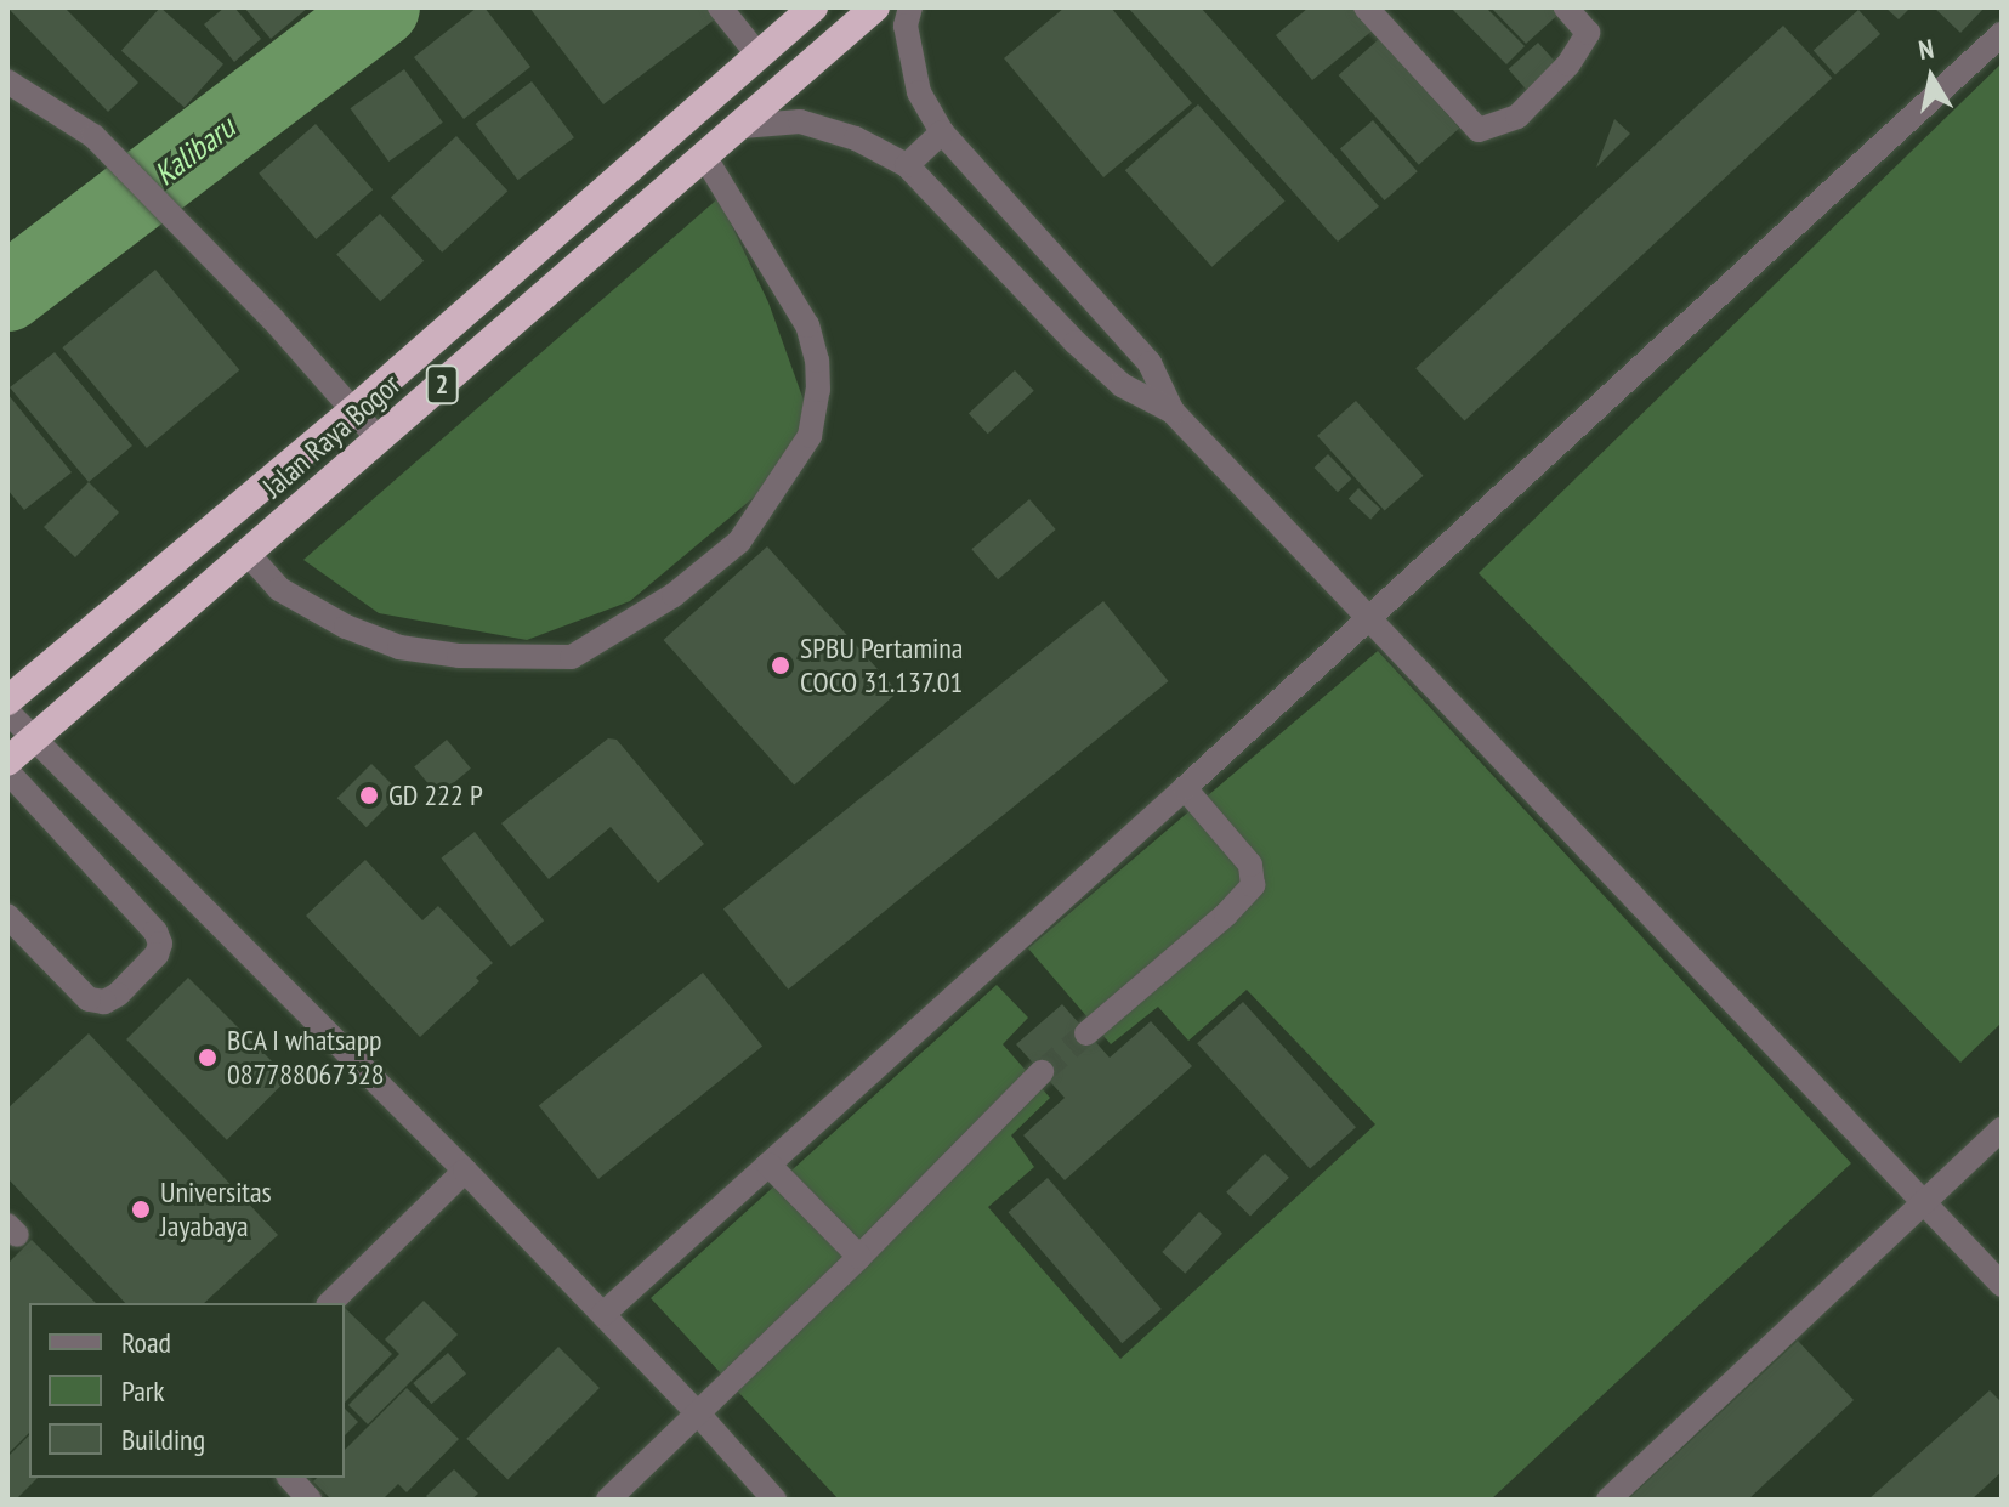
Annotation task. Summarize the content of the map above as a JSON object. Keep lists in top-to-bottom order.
{
  "streets": {
    "highway": ["2", "Jalan Raya Bogor"]
  },
  "water": ["Kalibaru"],
  "places": [
    "SPBU Pertamina COCO 31.137.01",
    "GD 222 P",
    "BCA I whatsapp 087788067328",
    "Universitas Jayabaya"
  ],
  "legend": ["Road", "Park", "Building"],
  "north": "top"
}
